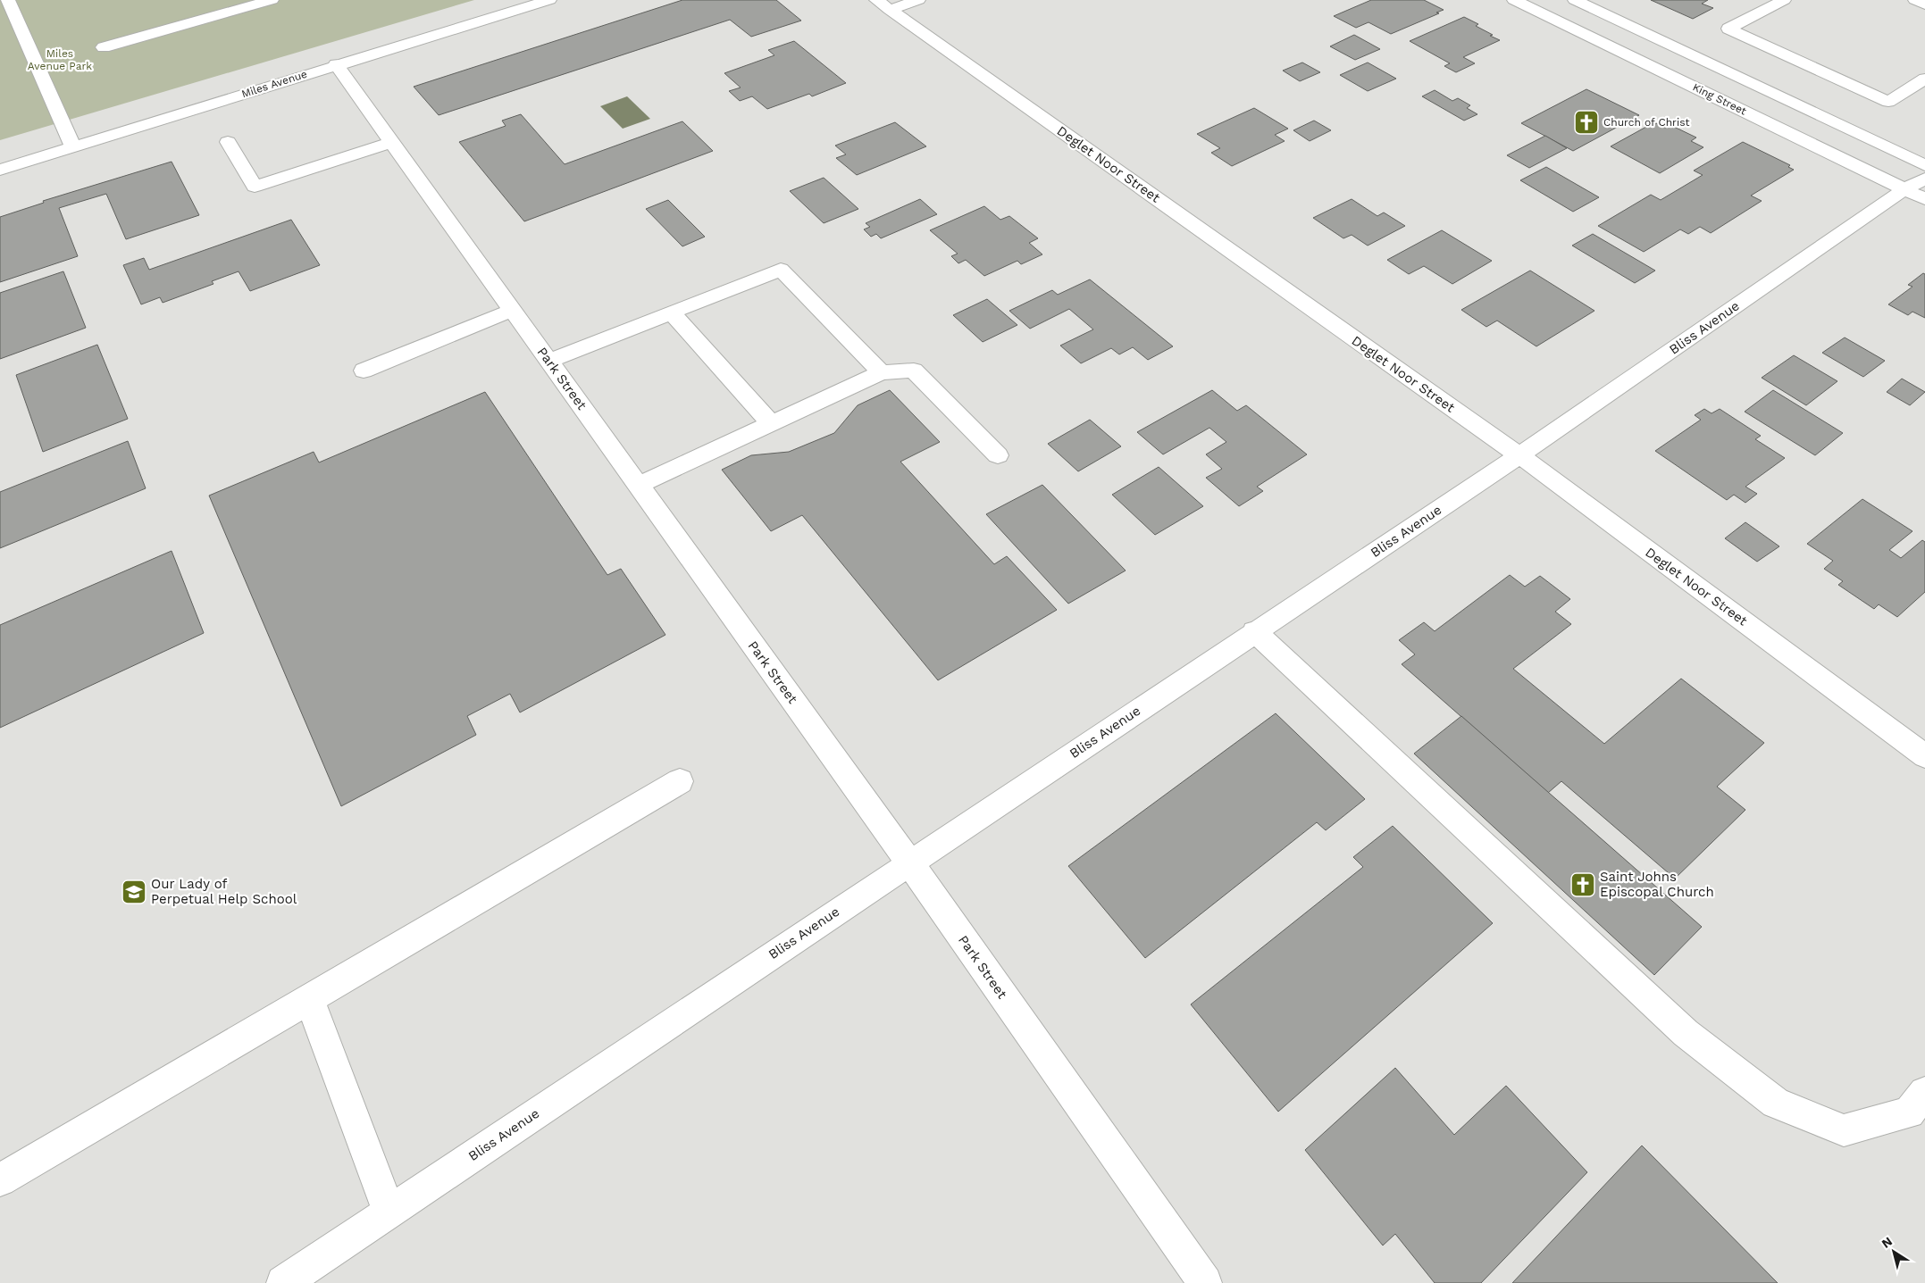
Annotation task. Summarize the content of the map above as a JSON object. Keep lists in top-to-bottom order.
{
  "streets": {
    "street": [
      "Miles Avenue",
      "King Street",
      "Deglet Noor Street",
      "Bliss Avenue",
      "Park Street"
    ]
  },
  "crossings": [
    ["Miles Avenue", "Park Street"],
    ["King Street", "Bliss Avenue"],
    ["Deglet Noor Street", "Bliss Avenue"],
    ["Bliss Avenue", "Park Street"]
  ],
  "parks": ["Miles Avenue Park"],
  "places": {
    "church": ["Church of Christ", "Saint Johns Episcopal Church"],
    "school or university": ["Our Lady of Perpetual Help School"]
  },
  "north": "top left"
}
